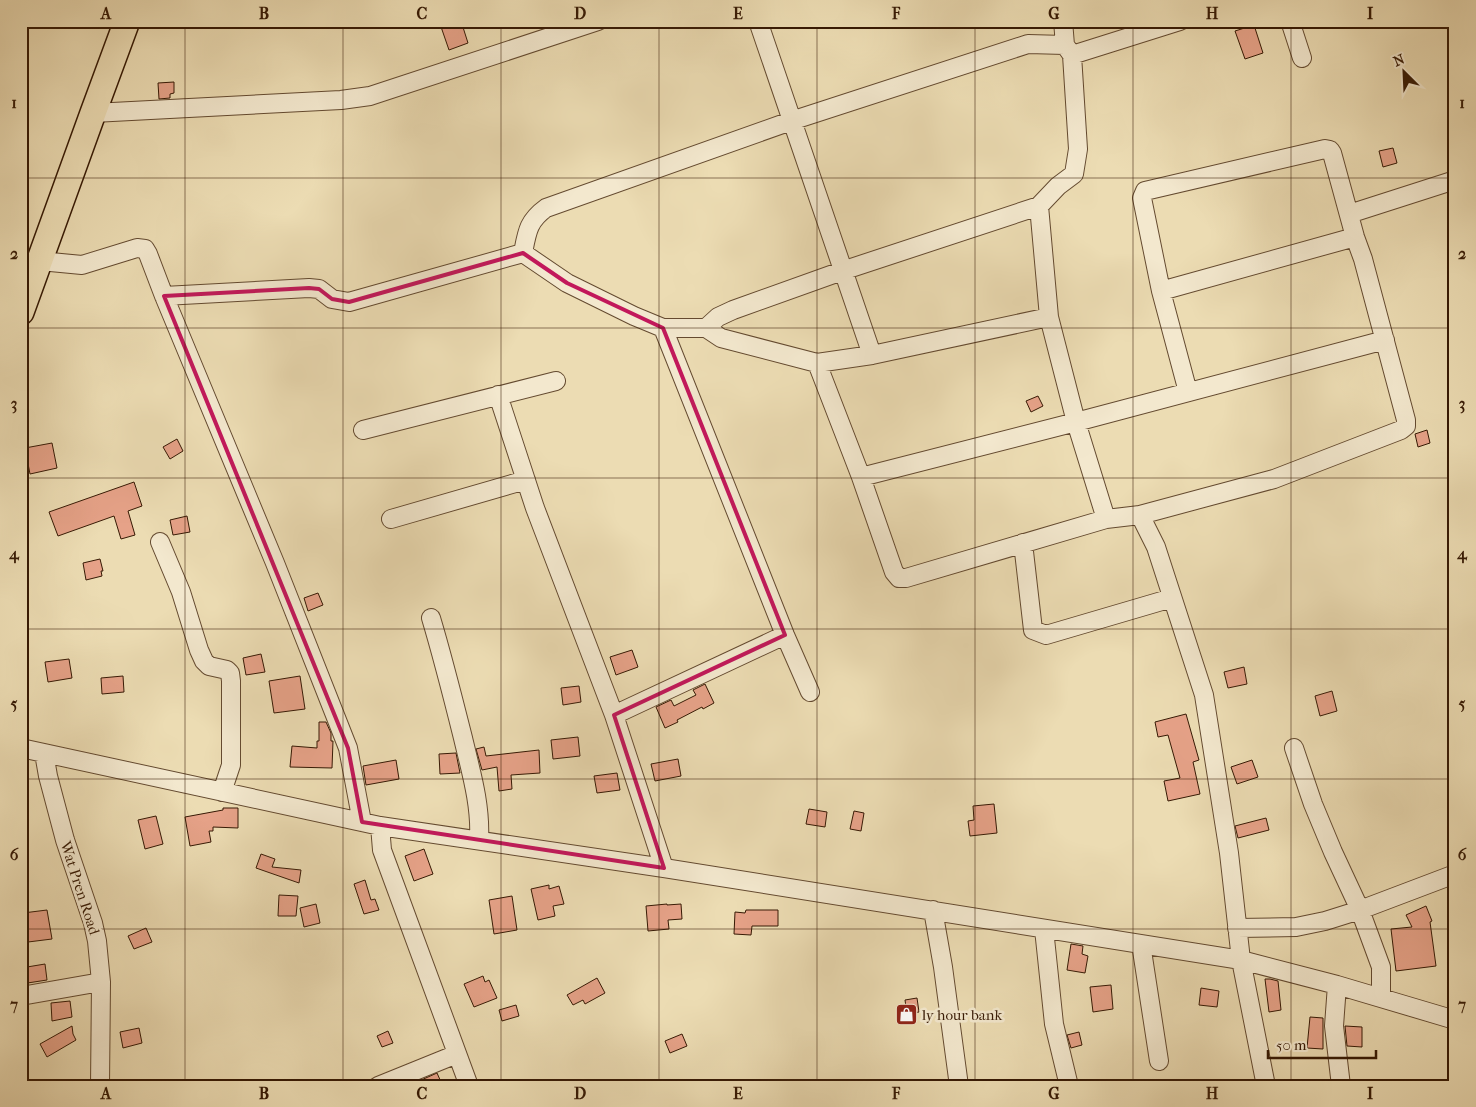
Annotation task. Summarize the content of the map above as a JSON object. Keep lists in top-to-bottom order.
{
  "streets": {
    "street": ["Wat Pren Road"]
  },
  "places": {
    "shop": ["ly hour bank"]
  },
  "scale_bar": "50 m",
  "north": "top left",
  "grid": {
    "columns": [
      "A",
      "B",
      "C",
      "D",
      "E",
      "F",
      "G",
      "H",
      "I"
    ],
    "rows": [
      "1",
      "2",
      "3",
      "4",
      "5",
      "6",
      "7"
    ]
  }
}
